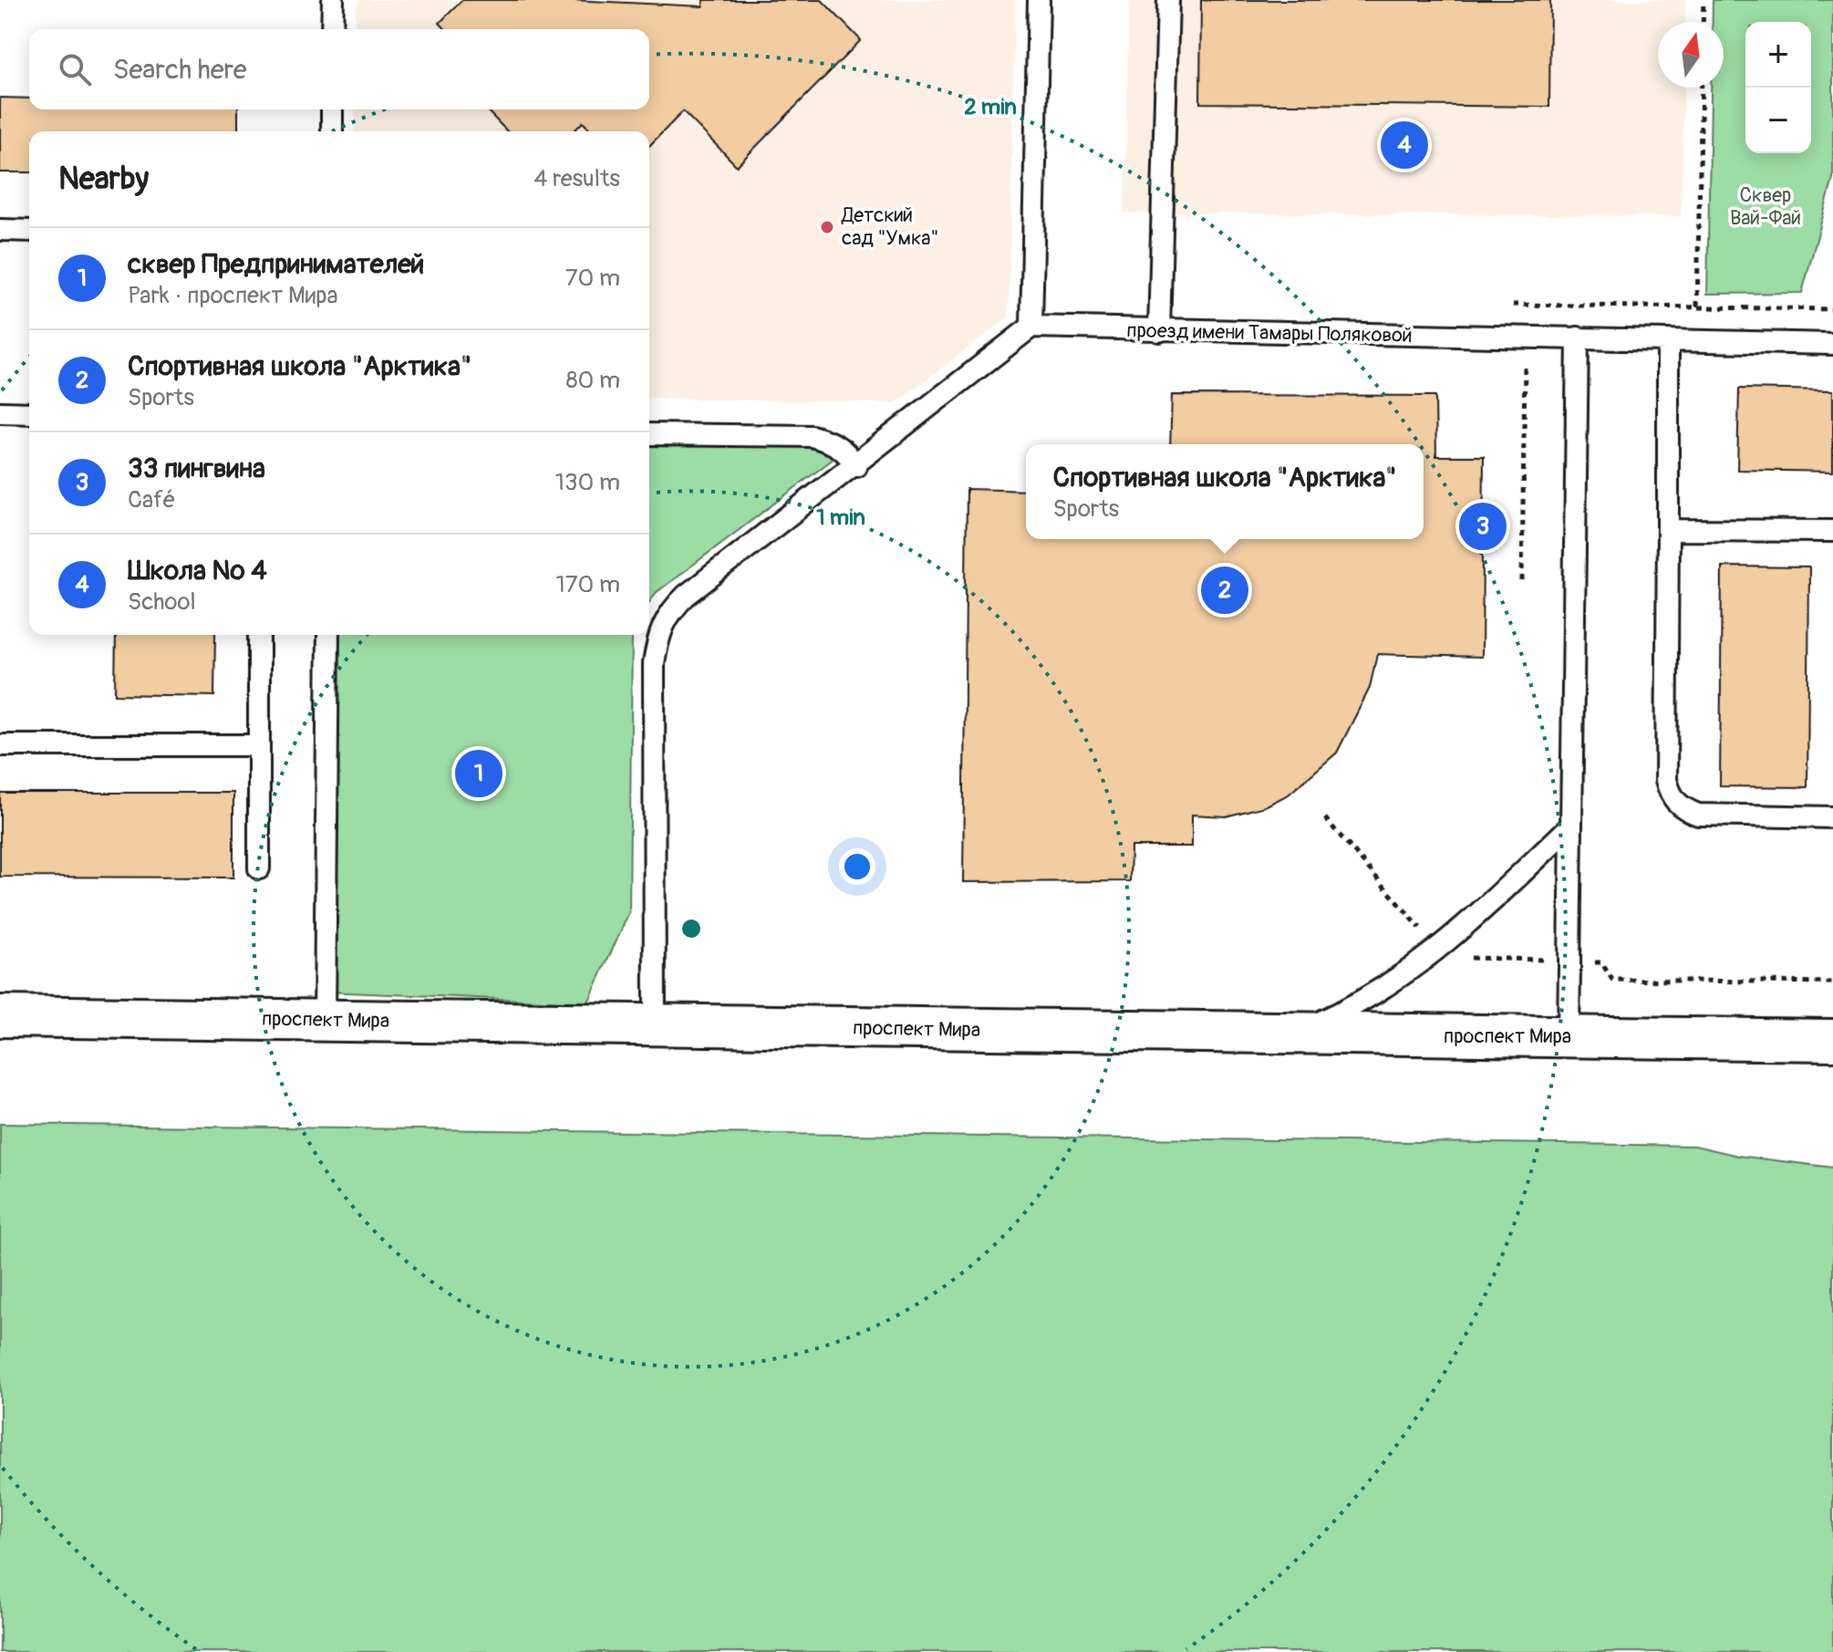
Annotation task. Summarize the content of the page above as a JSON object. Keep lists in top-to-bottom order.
{
  "streets": {
    "main road": ["проспект Мира"],
    "lane": ["проезд имени Тамары Поляковой"]
  },
  "parks": ["Сквер Вай-Фай"],
  "places": ["Детский сад \"Умка\""],
  "north": "top",
  "page": {
    "map_buttons": ["+", "−"],
    "search": "Search here",
    "pins": [
      "4",
      "3",
      "2",
      "1"
    ],
    "heading": ["Nearby", "4 results"],
    "list": [
      {
        "mark": "1",
        "name": "сквер Предпринимателей",
        "note": "Park · проспект Мира",
        "value": "70 m"
      },
      {
        "mark": "2",
        "name": "Спортивная школа \"Арктика\"",
        "note": "Sports",
        "value": "80 m"
      },
      {
        "mark": "3",
        "name": "33 пингвина",
        "note": "Café",
        "value": "130 m"
      },
      {
        "mark": "4",
        "name": "Школа № 4",
        "note": "School",
        "value": "170 m"
      }
    ],
    "popup": ["Спортивная школа \"Арктика\"", "Sports"]
  },
  "rings": ["2 min", "1 min"]
}
